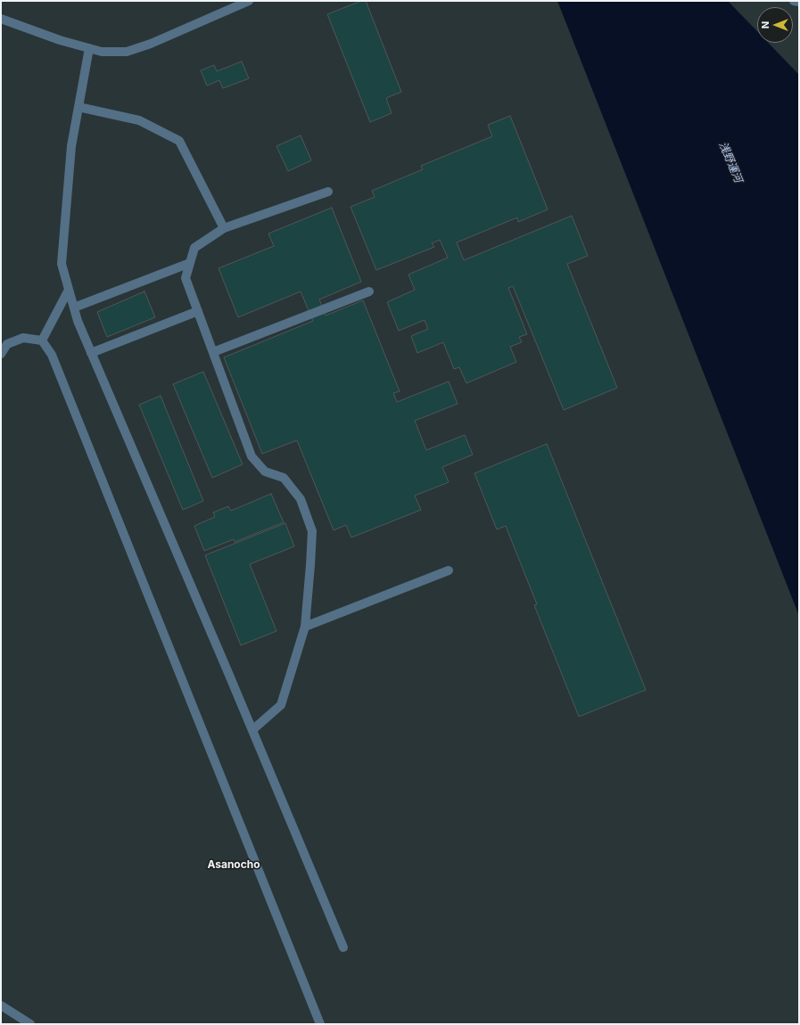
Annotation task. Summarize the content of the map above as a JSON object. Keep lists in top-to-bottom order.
{
  "districts": ["Asanocho"],
  "water": ["浅野運河"],
  "north": "left"
}
